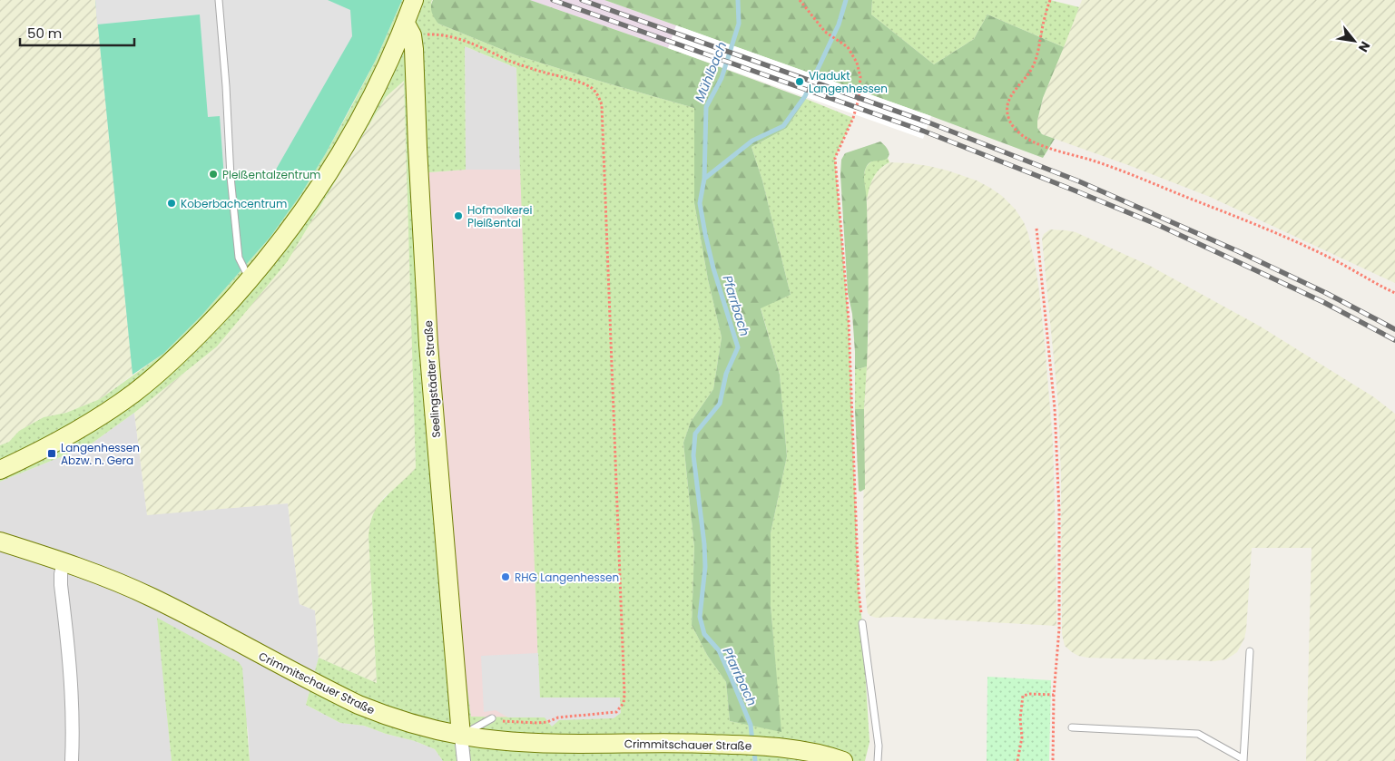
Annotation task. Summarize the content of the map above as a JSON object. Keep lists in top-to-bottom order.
{
  "streets": {
    "street": ["Seelingstädter Straße", "Crimmitschauer Straße"]
  },
  "crossings": [
    ["Seelingstädter Straße", "Crimmitschauer Straße"]
  ],
  "water": ["Mühlbach", "Pfarrbach"],
  "places": {
    "other": [
      "Viadukt Langenhessen",
      "Pleißentalzentrum",
      "Koberbachcentrum",
      "Hofmolkerei Pleißental",
      "RHG Langenhessen"
    ],
    "transit": ["Langenhessen Abzw. n. Gera"]
  },
  "scale_bar": "50 m",
  "north": "bottom right"
}
